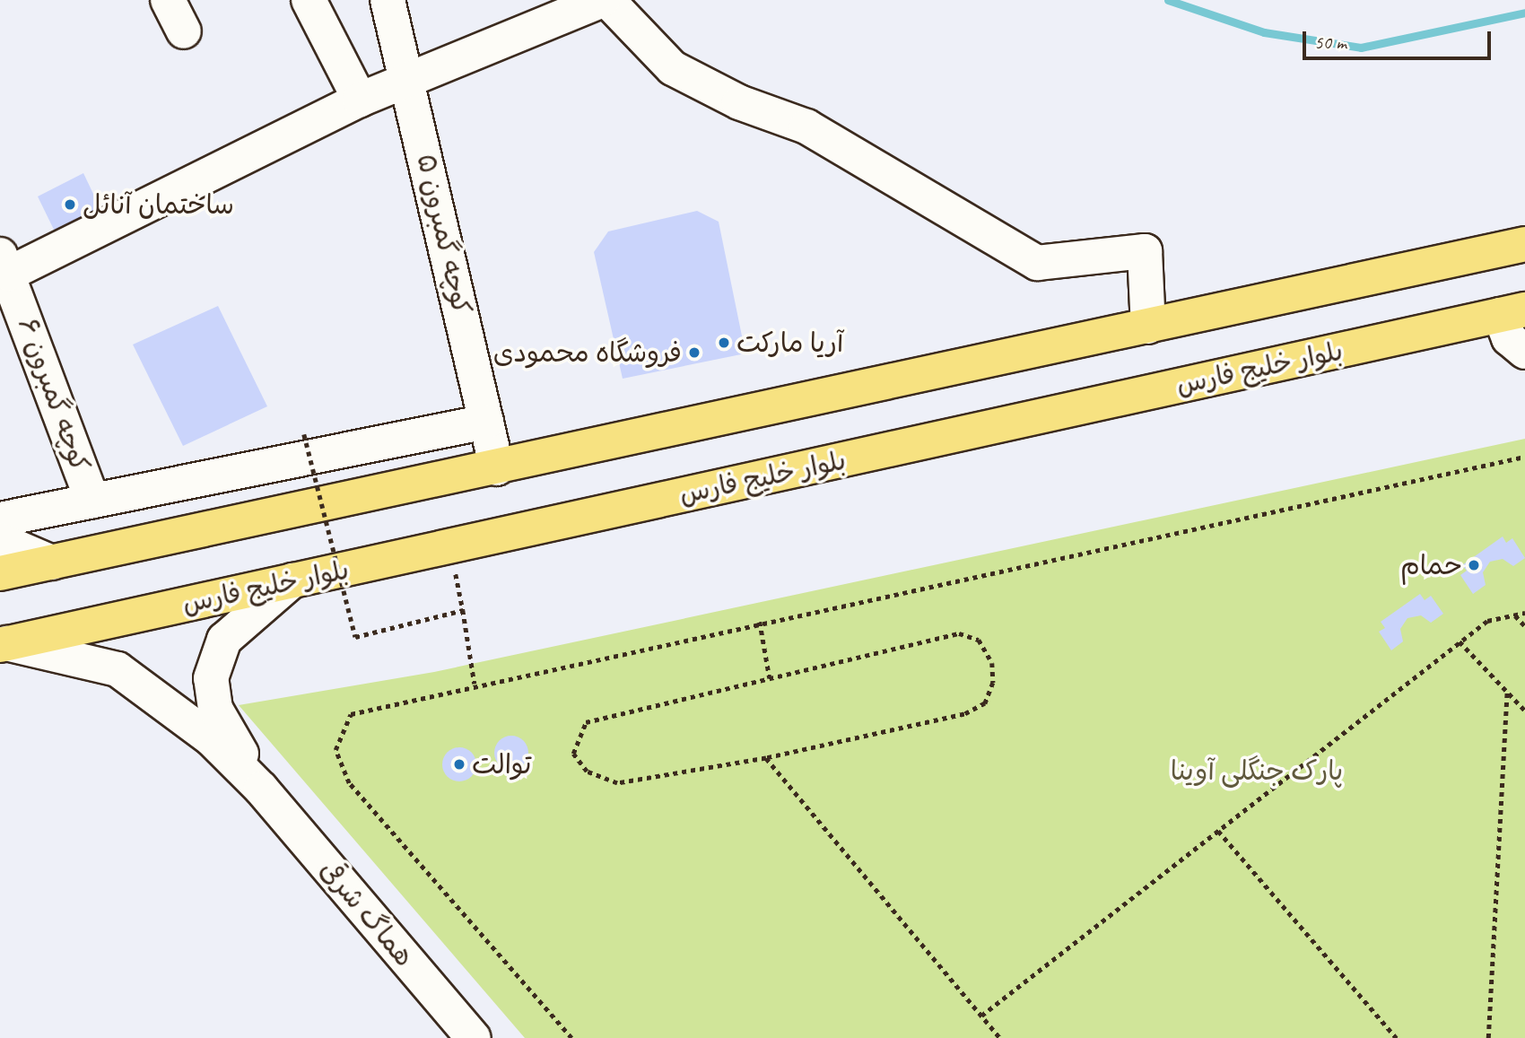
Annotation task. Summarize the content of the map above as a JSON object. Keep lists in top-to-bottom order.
{
  "streets": {
    "main road": ["بلوار خلیج فارس"],
    "street": ["کوچه گمبرون ۵", "کوچه گمبرون ۶", "هماگ شرقی"]
  },
  "crossings": [
    ["بلوار خلیج فارس", "هماگ شرقی"]
  ],
  "parks": ["پارک جنگلی آوینا"],
  "places": [
    "ساختمان آنائل",
    "آریا مارکت",
    "فروشگاه محمودی",
    "حمام",
    "توالت"
  ],
  "scale_bar": "50 m"
}
